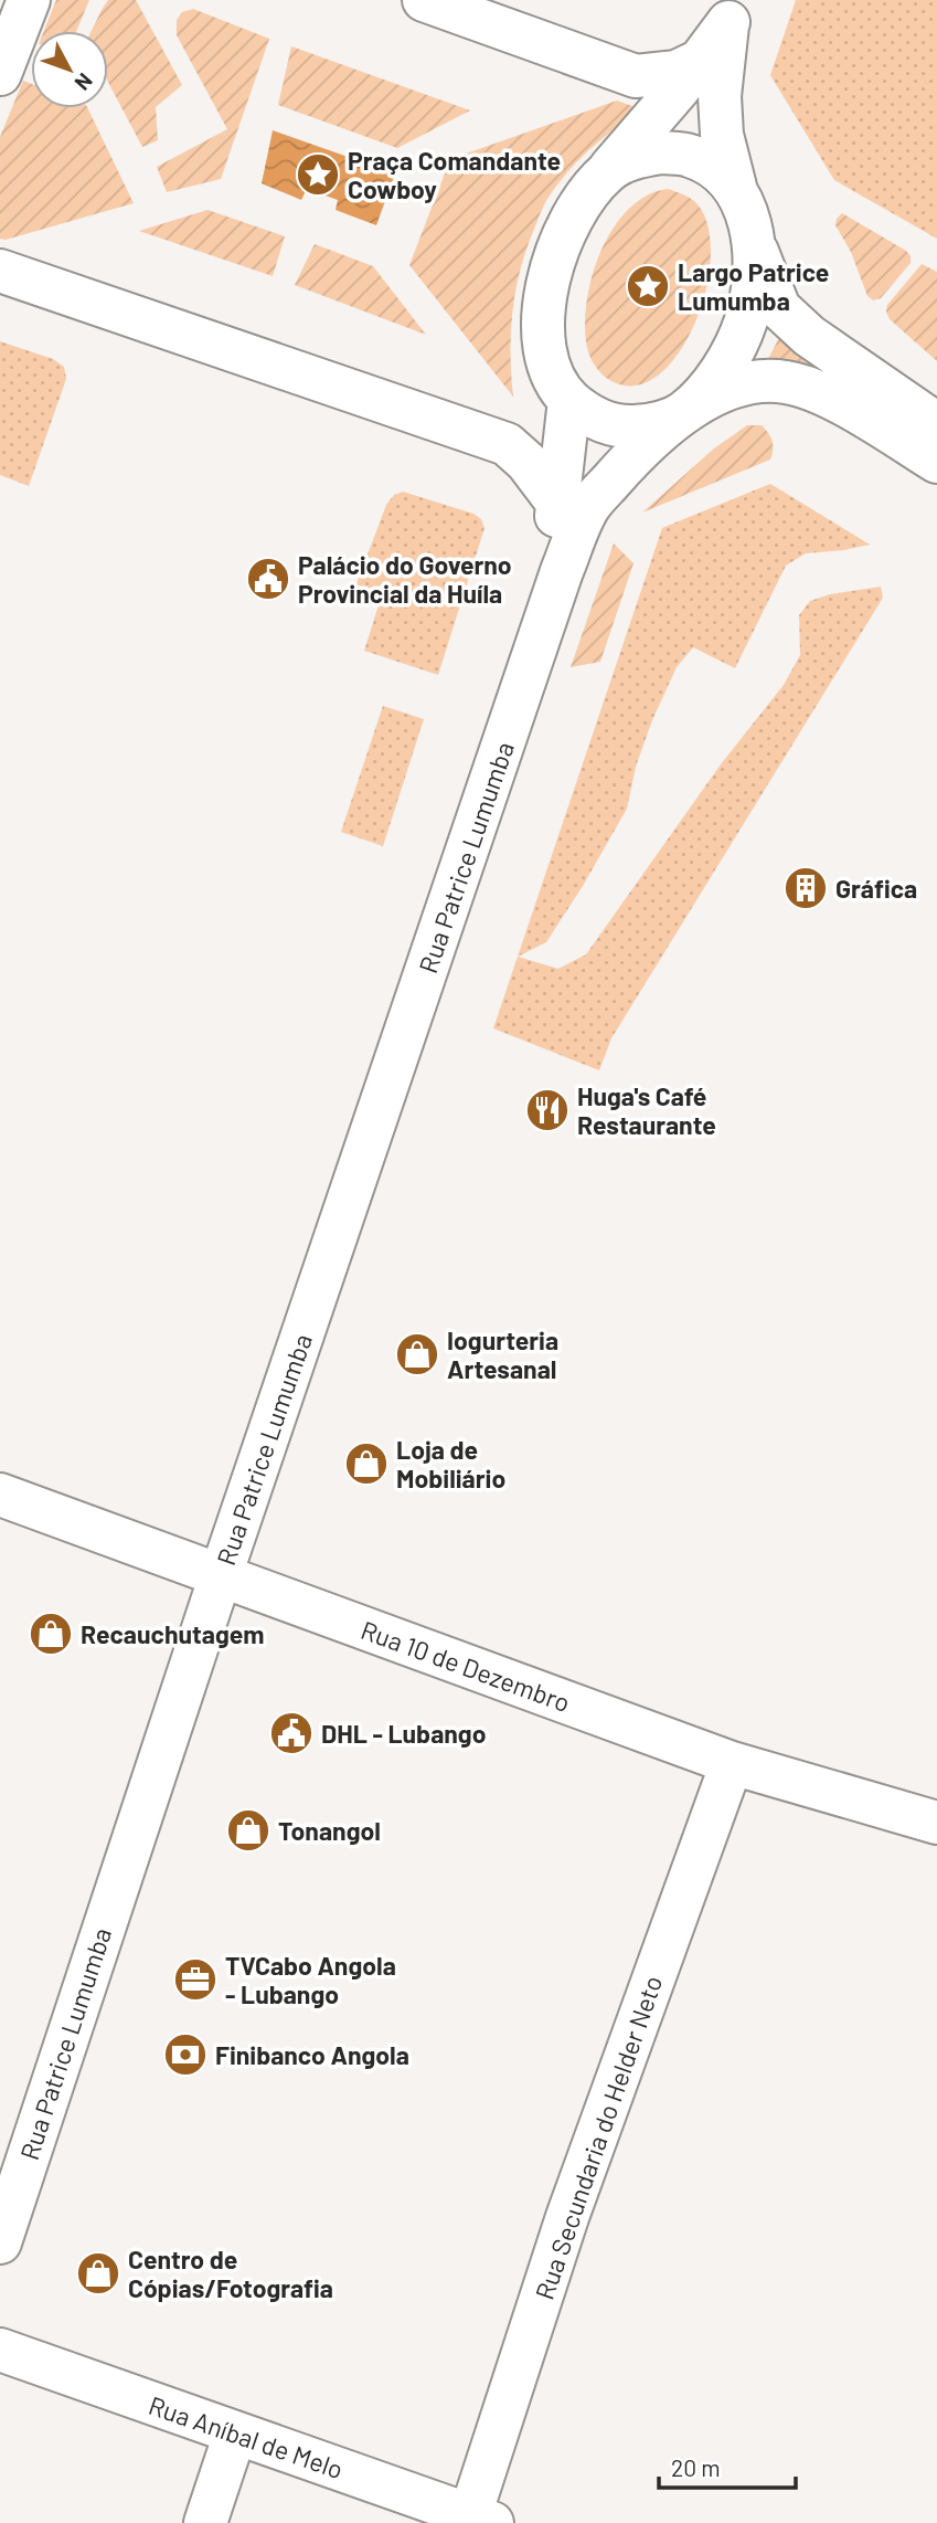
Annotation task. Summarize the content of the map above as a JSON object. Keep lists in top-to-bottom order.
{
  "streets": {
    "street": [
      "Rua Patrice Lumumba",
      "Rua 10 de Dezembro",
      "Rua Secundaria do Helder Neto",
      "Rua Aníbal de Melo"
    ]
  },
  "crossings": [
    ["Rua Patrice Lumumba", "Rua 10 de Dezembro"],
    ["Rua 10 de Dezembro", "Rua Secundaria do Helder Neto"],
    ["Rua Secundaria do Helder Neto", "Rua Aníbal de Melo"]
  ],
  "places": {
    "place": ["Praça Comandante Cowboy", "Largo Patrice Lumumba"],
    "public building": ["Palácio do Governo Provincial da Huíla", "DHL - Lubango"],
    "building": ["Gráfica"],
    "restaurant": ["Huga's Café Restaurante"],
    "shop": [
      "Iogurteria Artesanal",
      "Loja de Mobiliário",
      "Recauchutagem",
      "Tonangol",
      "Centro de Cópias/Fotografia"
    ],
    "office": ["TVCabo Angola - Lubango"],
    "bank": ["Finibanco Angola"]
  },
  "scale_bar": "20 m",
  "north": "bottom right"
}
